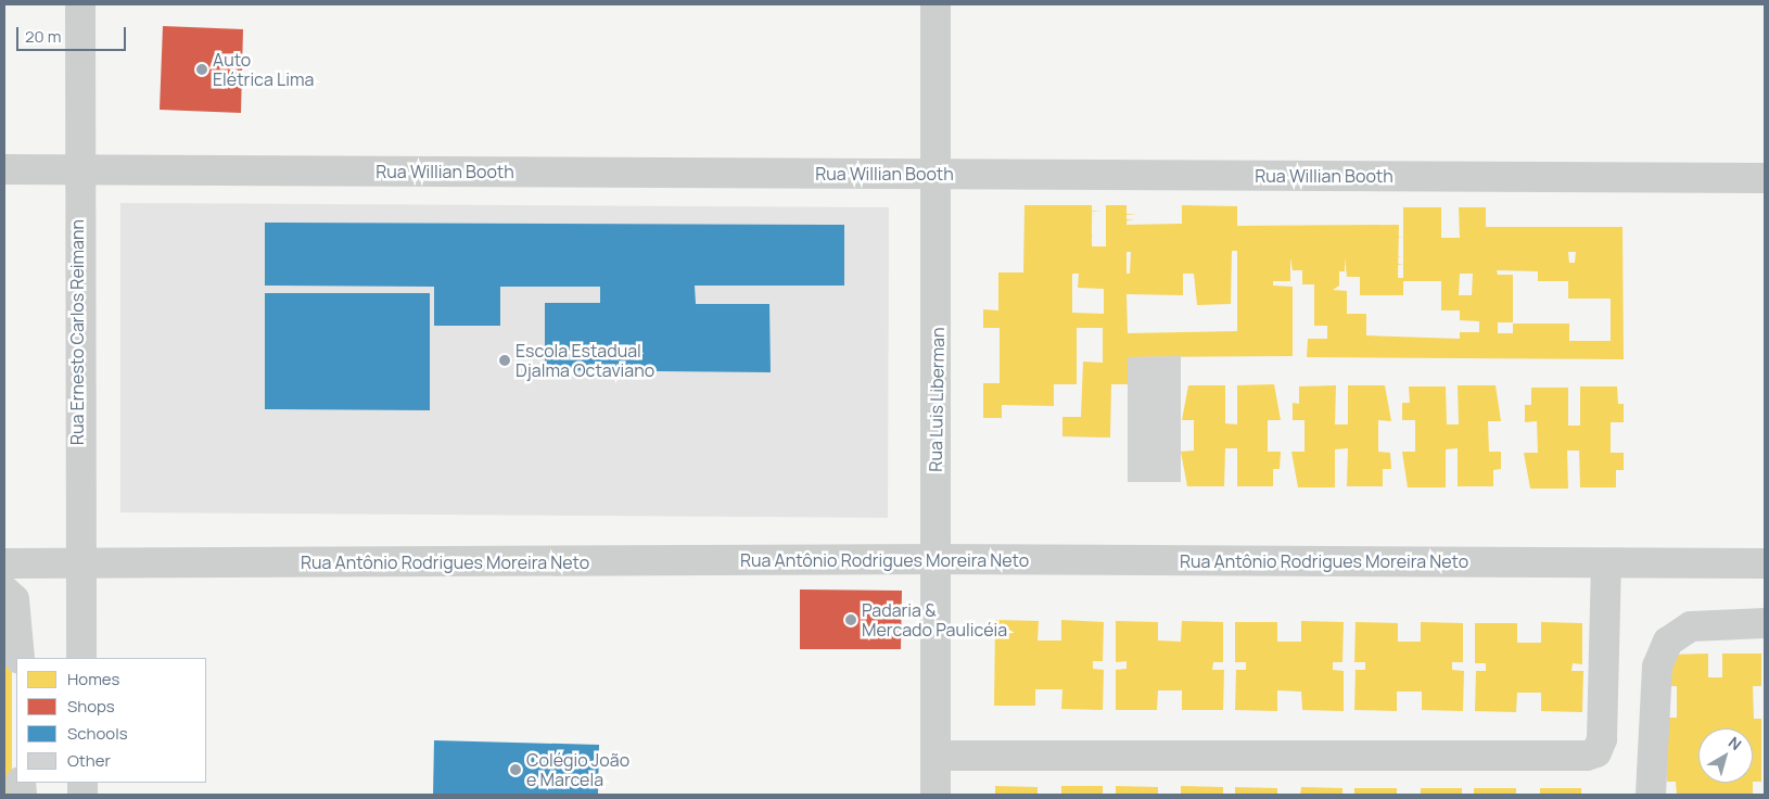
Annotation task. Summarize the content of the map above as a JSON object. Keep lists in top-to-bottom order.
{
  "streets": {
    "street": [
      "Rua Willian Booth",
      "Rua Ernesto Carlos Reimann",
      "Rua Luis Liberman",
      "Rua Antônio Rodrigues Moreira Neto"
    ]
  },
  "crossings": [
    ["Rua Willian Booth", "Rua Ernesto Carlos Reimann"],
    ["Rua Willian Booth", "Rua Luis Liberman"],
    ["Rua Ernesto Carlos Reimann", "Rua Antônio Rodrigues Moreira Neto"],
    ["Rua Luis Liberman", "Rua Antônio Rodrigues Moreira Neto"]
  ],
  "places": [
    "Auto Elétrica Lima",
    "Escola Estadual Djalma Octaviano",
    "Padaria & Mercado Paulicéia",
    "Colégio João e Marcela"
  ],
  "legend": [
    "Homes",
    "Shops",
    "Schools",
    "Other"
  ],
  "scale_bar": "20 m",
  "north": "top right"
}
